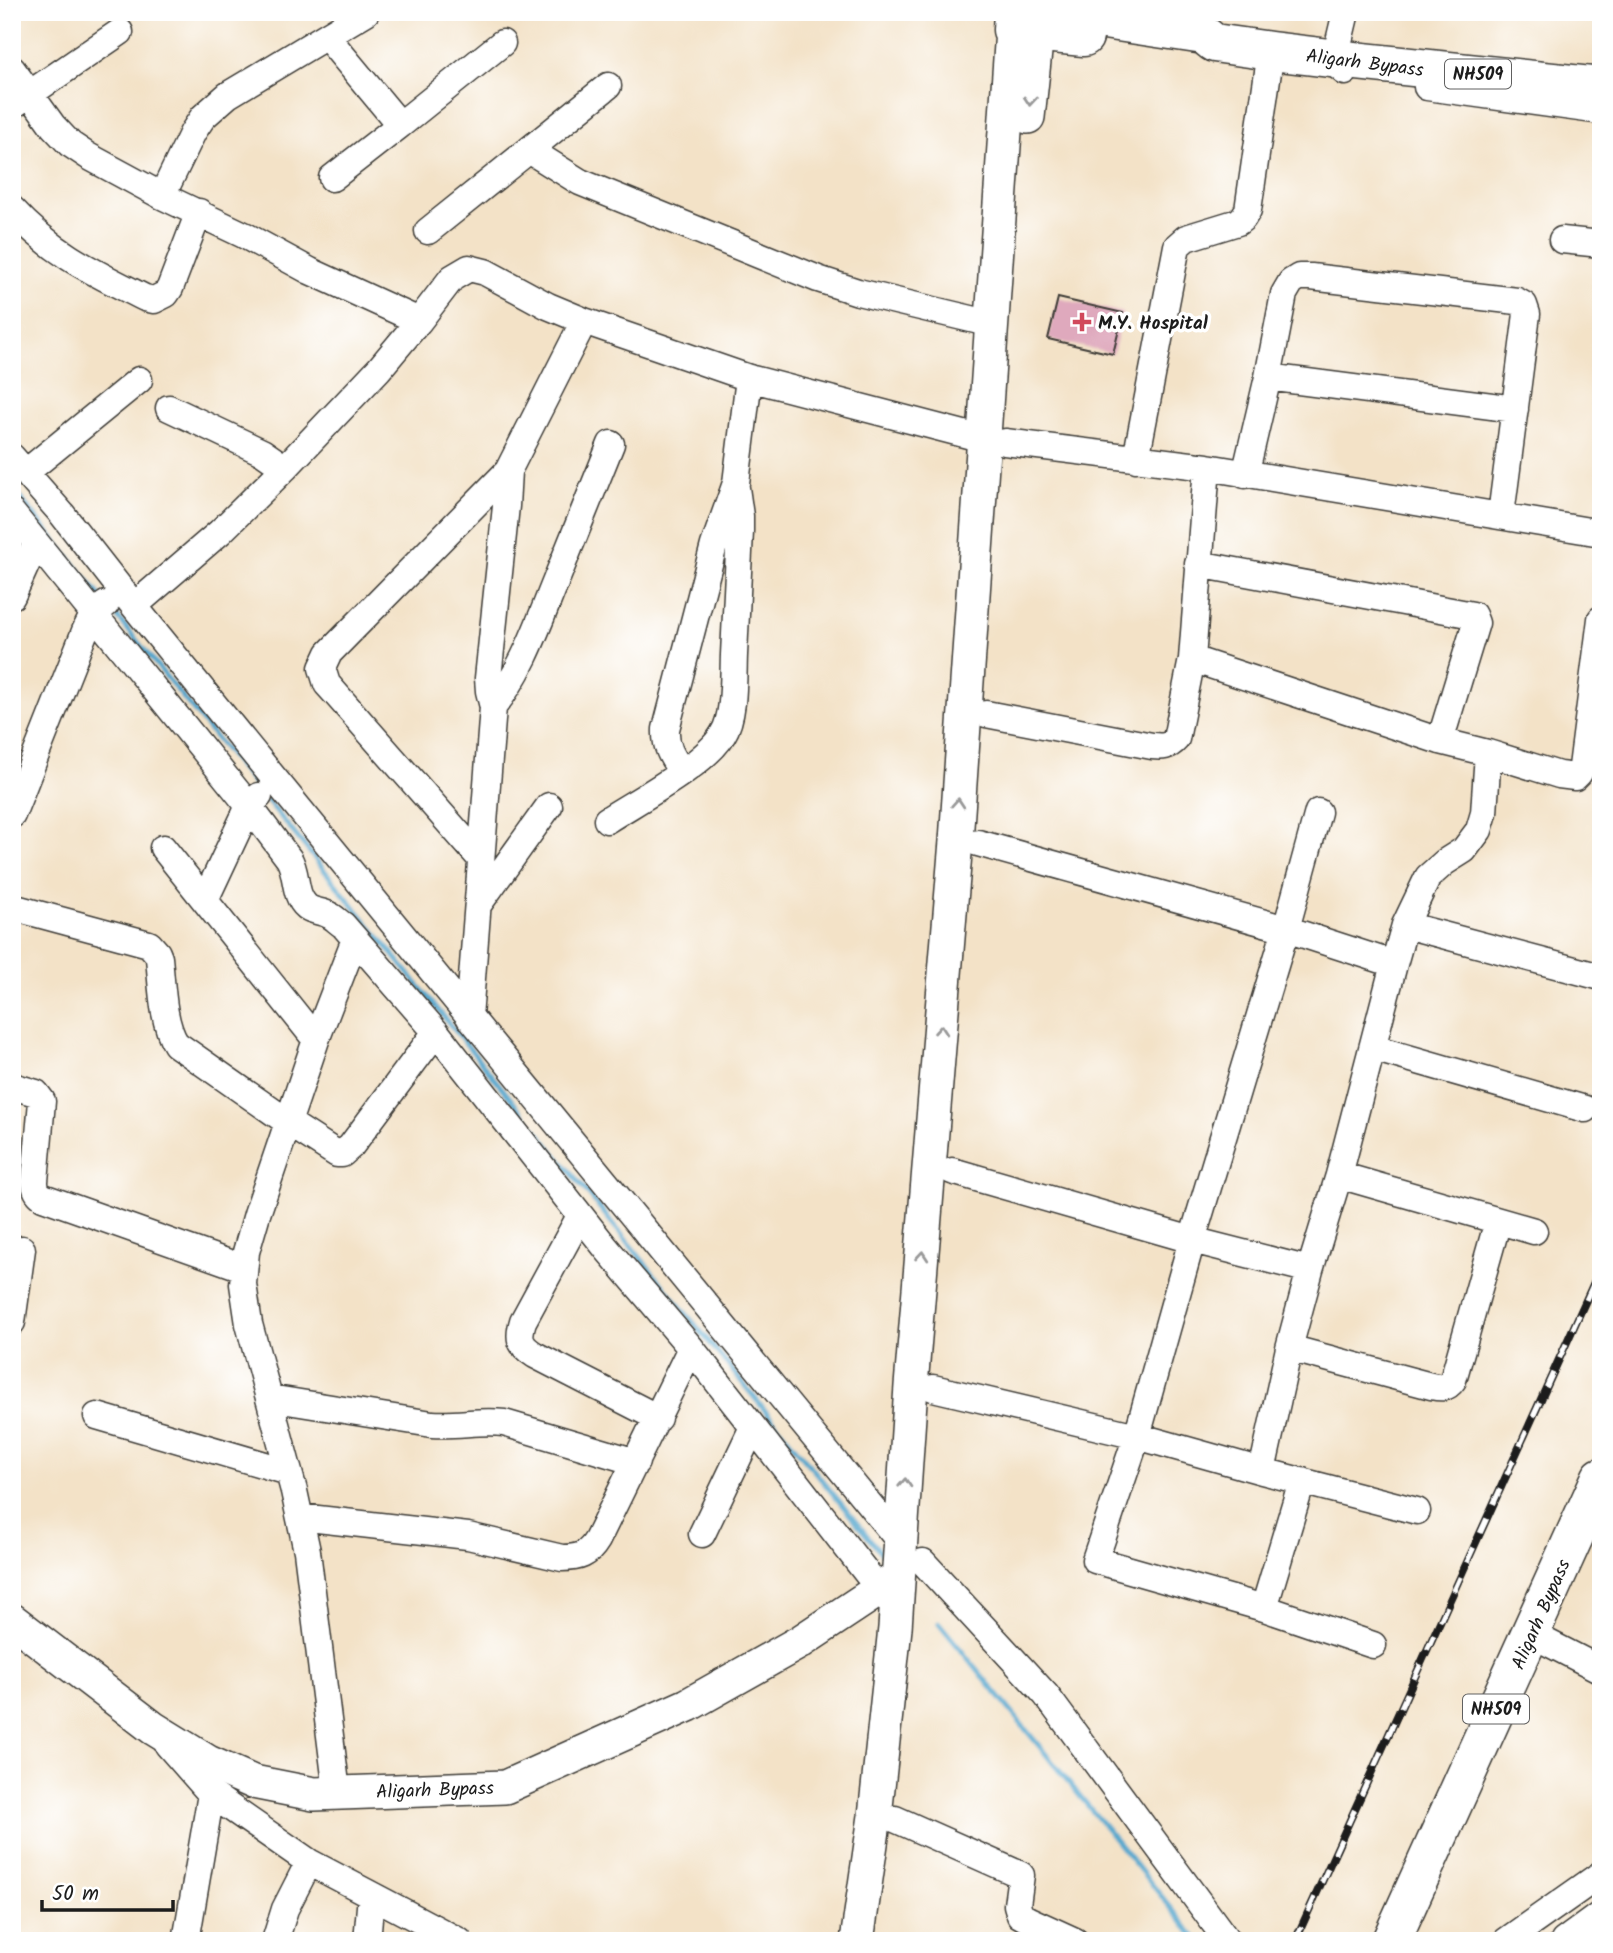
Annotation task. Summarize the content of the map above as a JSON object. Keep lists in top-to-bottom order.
{
  "streets": {
    "highway": ["Aligarh Bypass", "NH509"]
  },
  "places": {
    "health": ["M.Y. Hospital"]
  },
  "scale_bar": "50 m"
}
